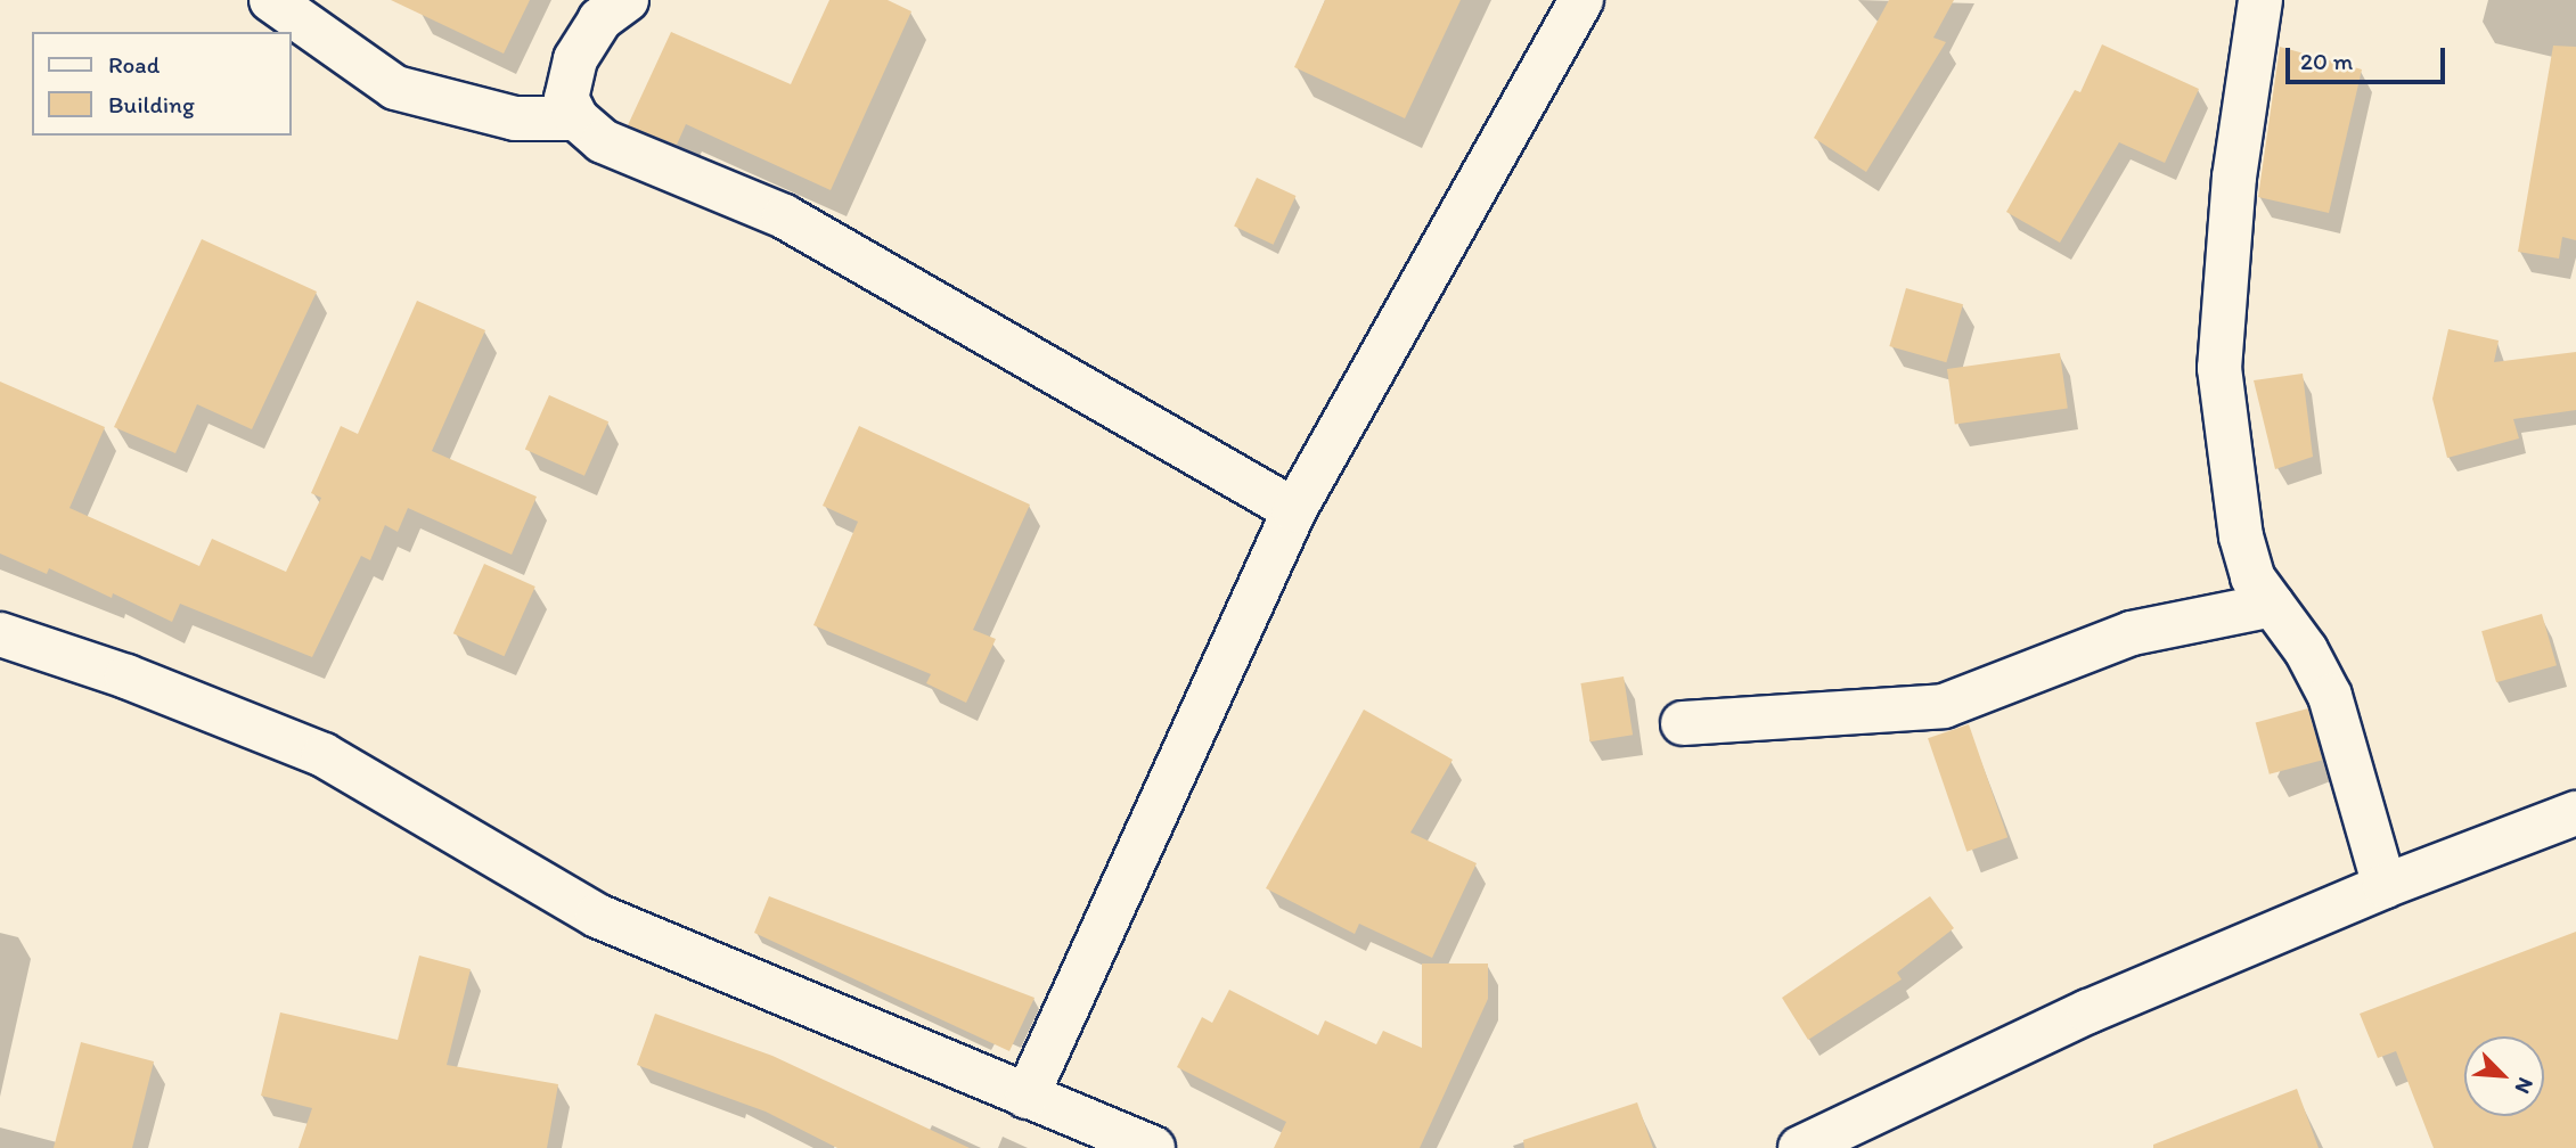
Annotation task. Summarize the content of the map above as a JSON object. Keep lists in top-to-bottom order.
{
  "legend": ["Road", "Building"],
  "scale_bar": "20 m",
  "north": "bottom right"
}
